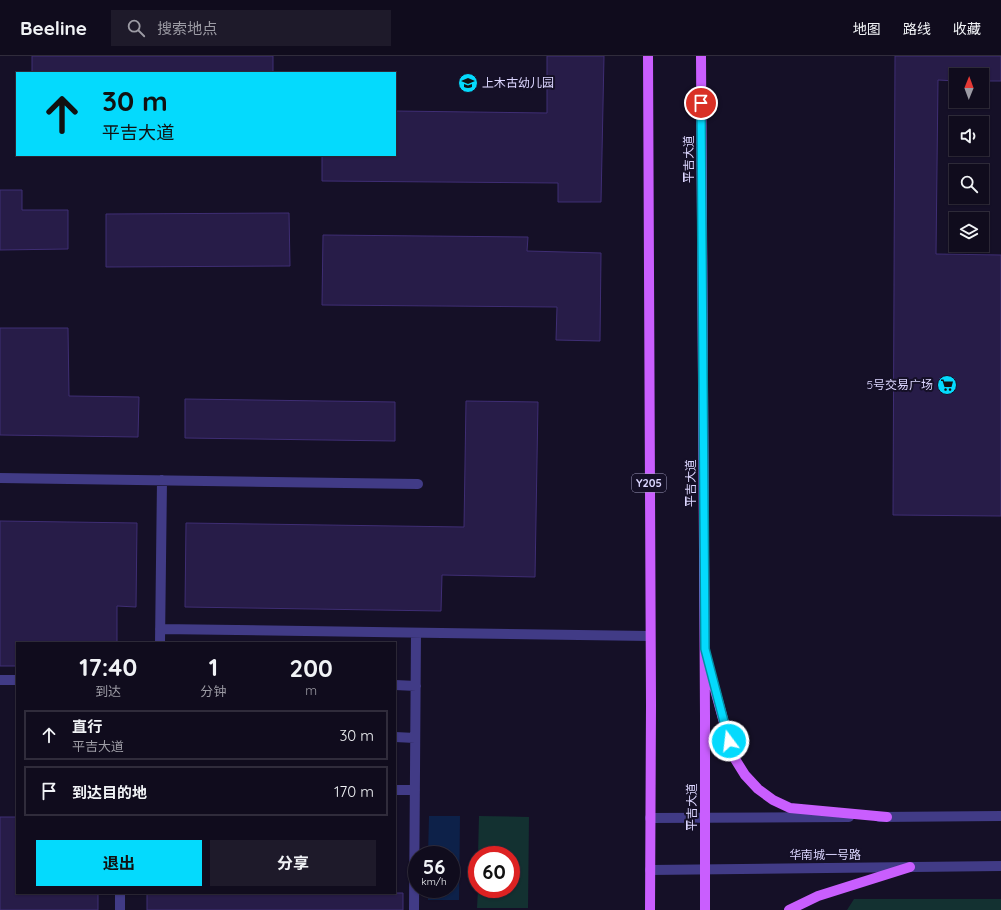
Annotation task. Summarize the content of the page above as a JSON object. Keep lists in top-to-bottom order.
{
  "streets": {
    "main road": ["平吉大道", "Y205"],
    "street": ["华南城一号路"]
  },
  "crossings": [
    ["平吉大道", "华南城一号路"],
    ["Y205", "华南城一号路"]
  ],
  "places": {
    "school or university": ["上木古幼儿园"],
    "supermarket": ["5号交易广场"]
  },
  "north": "top",
  "page": {
    "header": "Beeline",
    "search": "搜索地点",
    "nav": ["地图", "路线", "收藏"],
    "turn": ["30 m", "平吉大道"],
    "eta": [
      "17:40",
      "到达",
      "1",
      "分钟",
      "200",
      "m"
    ],
    "list": [
      {
        "name": "直行",
        "note": "平吉大道",
        "value": "30 m"
      },
      {
        "name": "到达目的地",
        "value": "170 m"
      }
    ],
    "buttons": ["退出", "分享"],
    "speed": "56 km/h",
    "limit": "60"
  }
}
